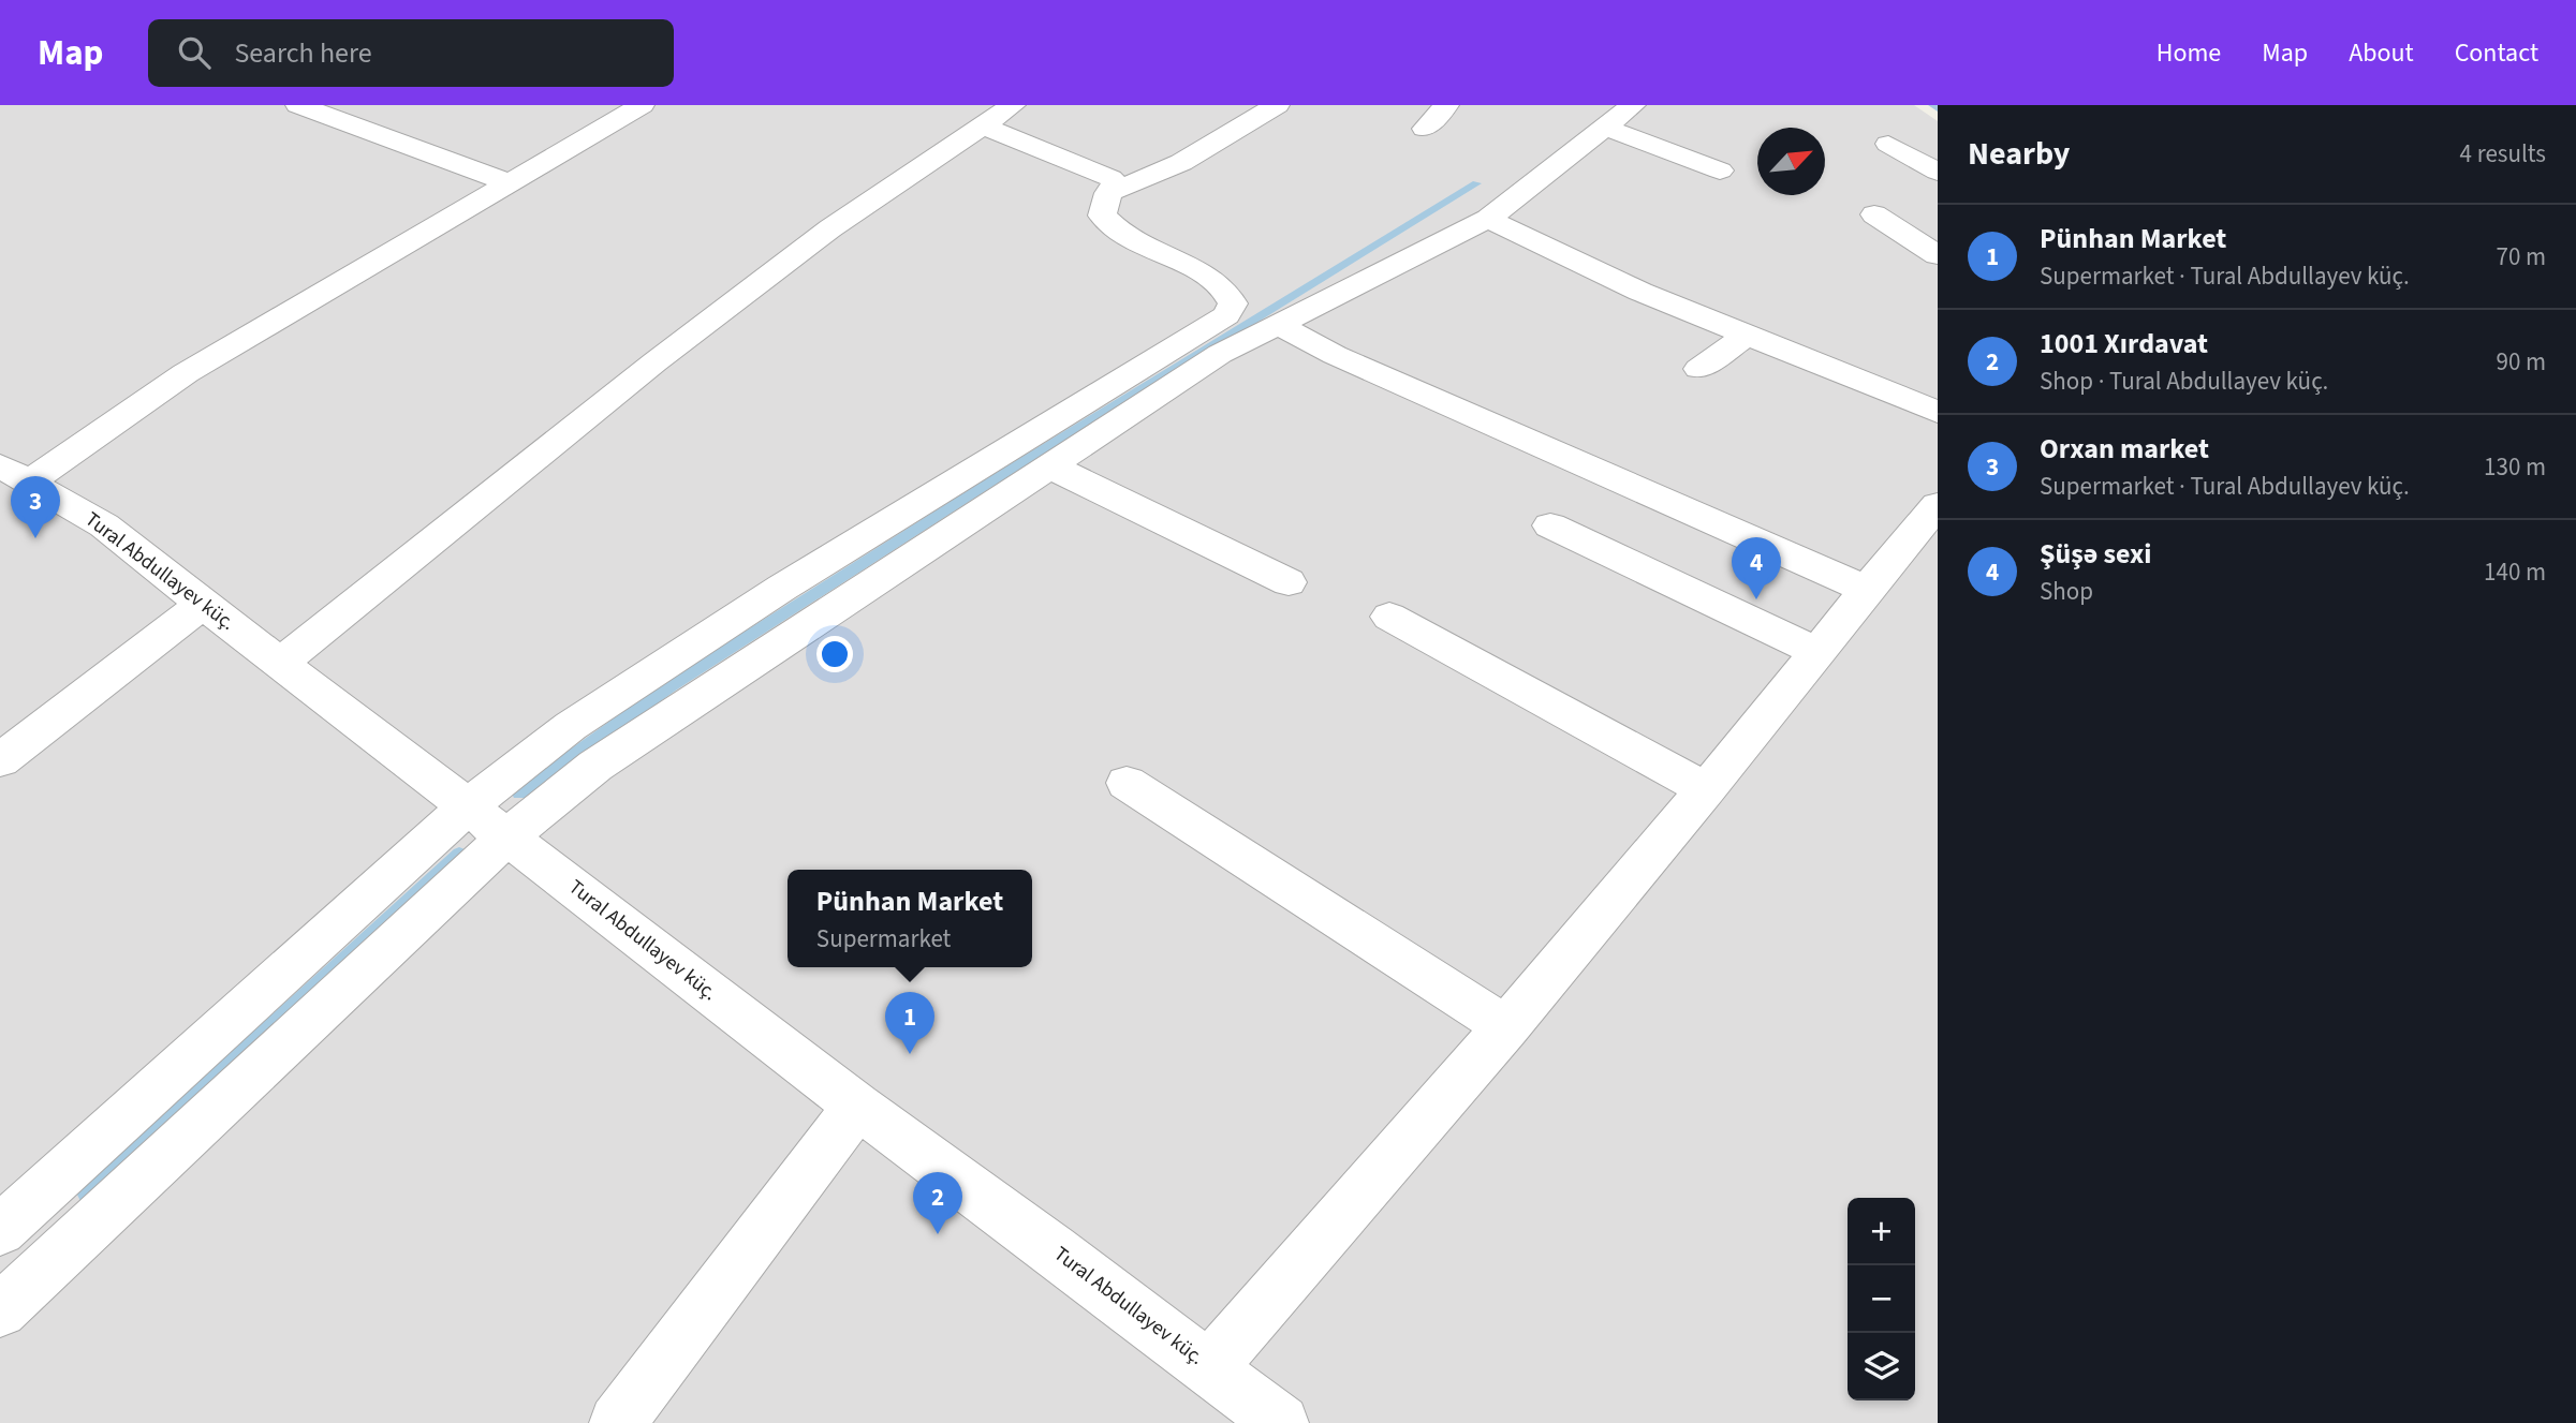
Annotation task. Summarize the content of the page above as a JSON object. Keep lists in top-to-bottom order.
{
  "streets": {
    "street": ["Tural Abdullayev küç."]
  },
  "north": "top right",
  "page": {
    "header": "Map",
    "search": "Search here",
    "nav": [
      "Home",
      "Map",
      "About",
      "Contact"
    ],
    "heading": ["Nearby", "4 results"],
    "list": [
      {
        "mark": "1",
        "name": "Pünhan Market",
        "note": "Supermarket · Tural Abdullayev küç.",
        "value": "70 m"
      },
      {
        "mark": "2",
        "name": "1001 Xırdavat",
        "note": "Shop · Tural Abdullayev küç.",
        "value": "90 m"
      },
      {
        "mark": "3",
        "name": "Orxan market",
        "note": "Supermarket · Tural Abdullayev küç.",
        "value": "130 m"
      },
      {
        "mark": "4",
        "name": "Şüşə sexi",
        "note": "Shop",
        "value": "140 m"
      }
    ],
    "pins": [
      "3",
      "4",
      "1",
      "2"
    ],
    "popup": ["Pünhan Market", "Supermarket"],
    "map_buttons": ["+", "−"]
  }
}
